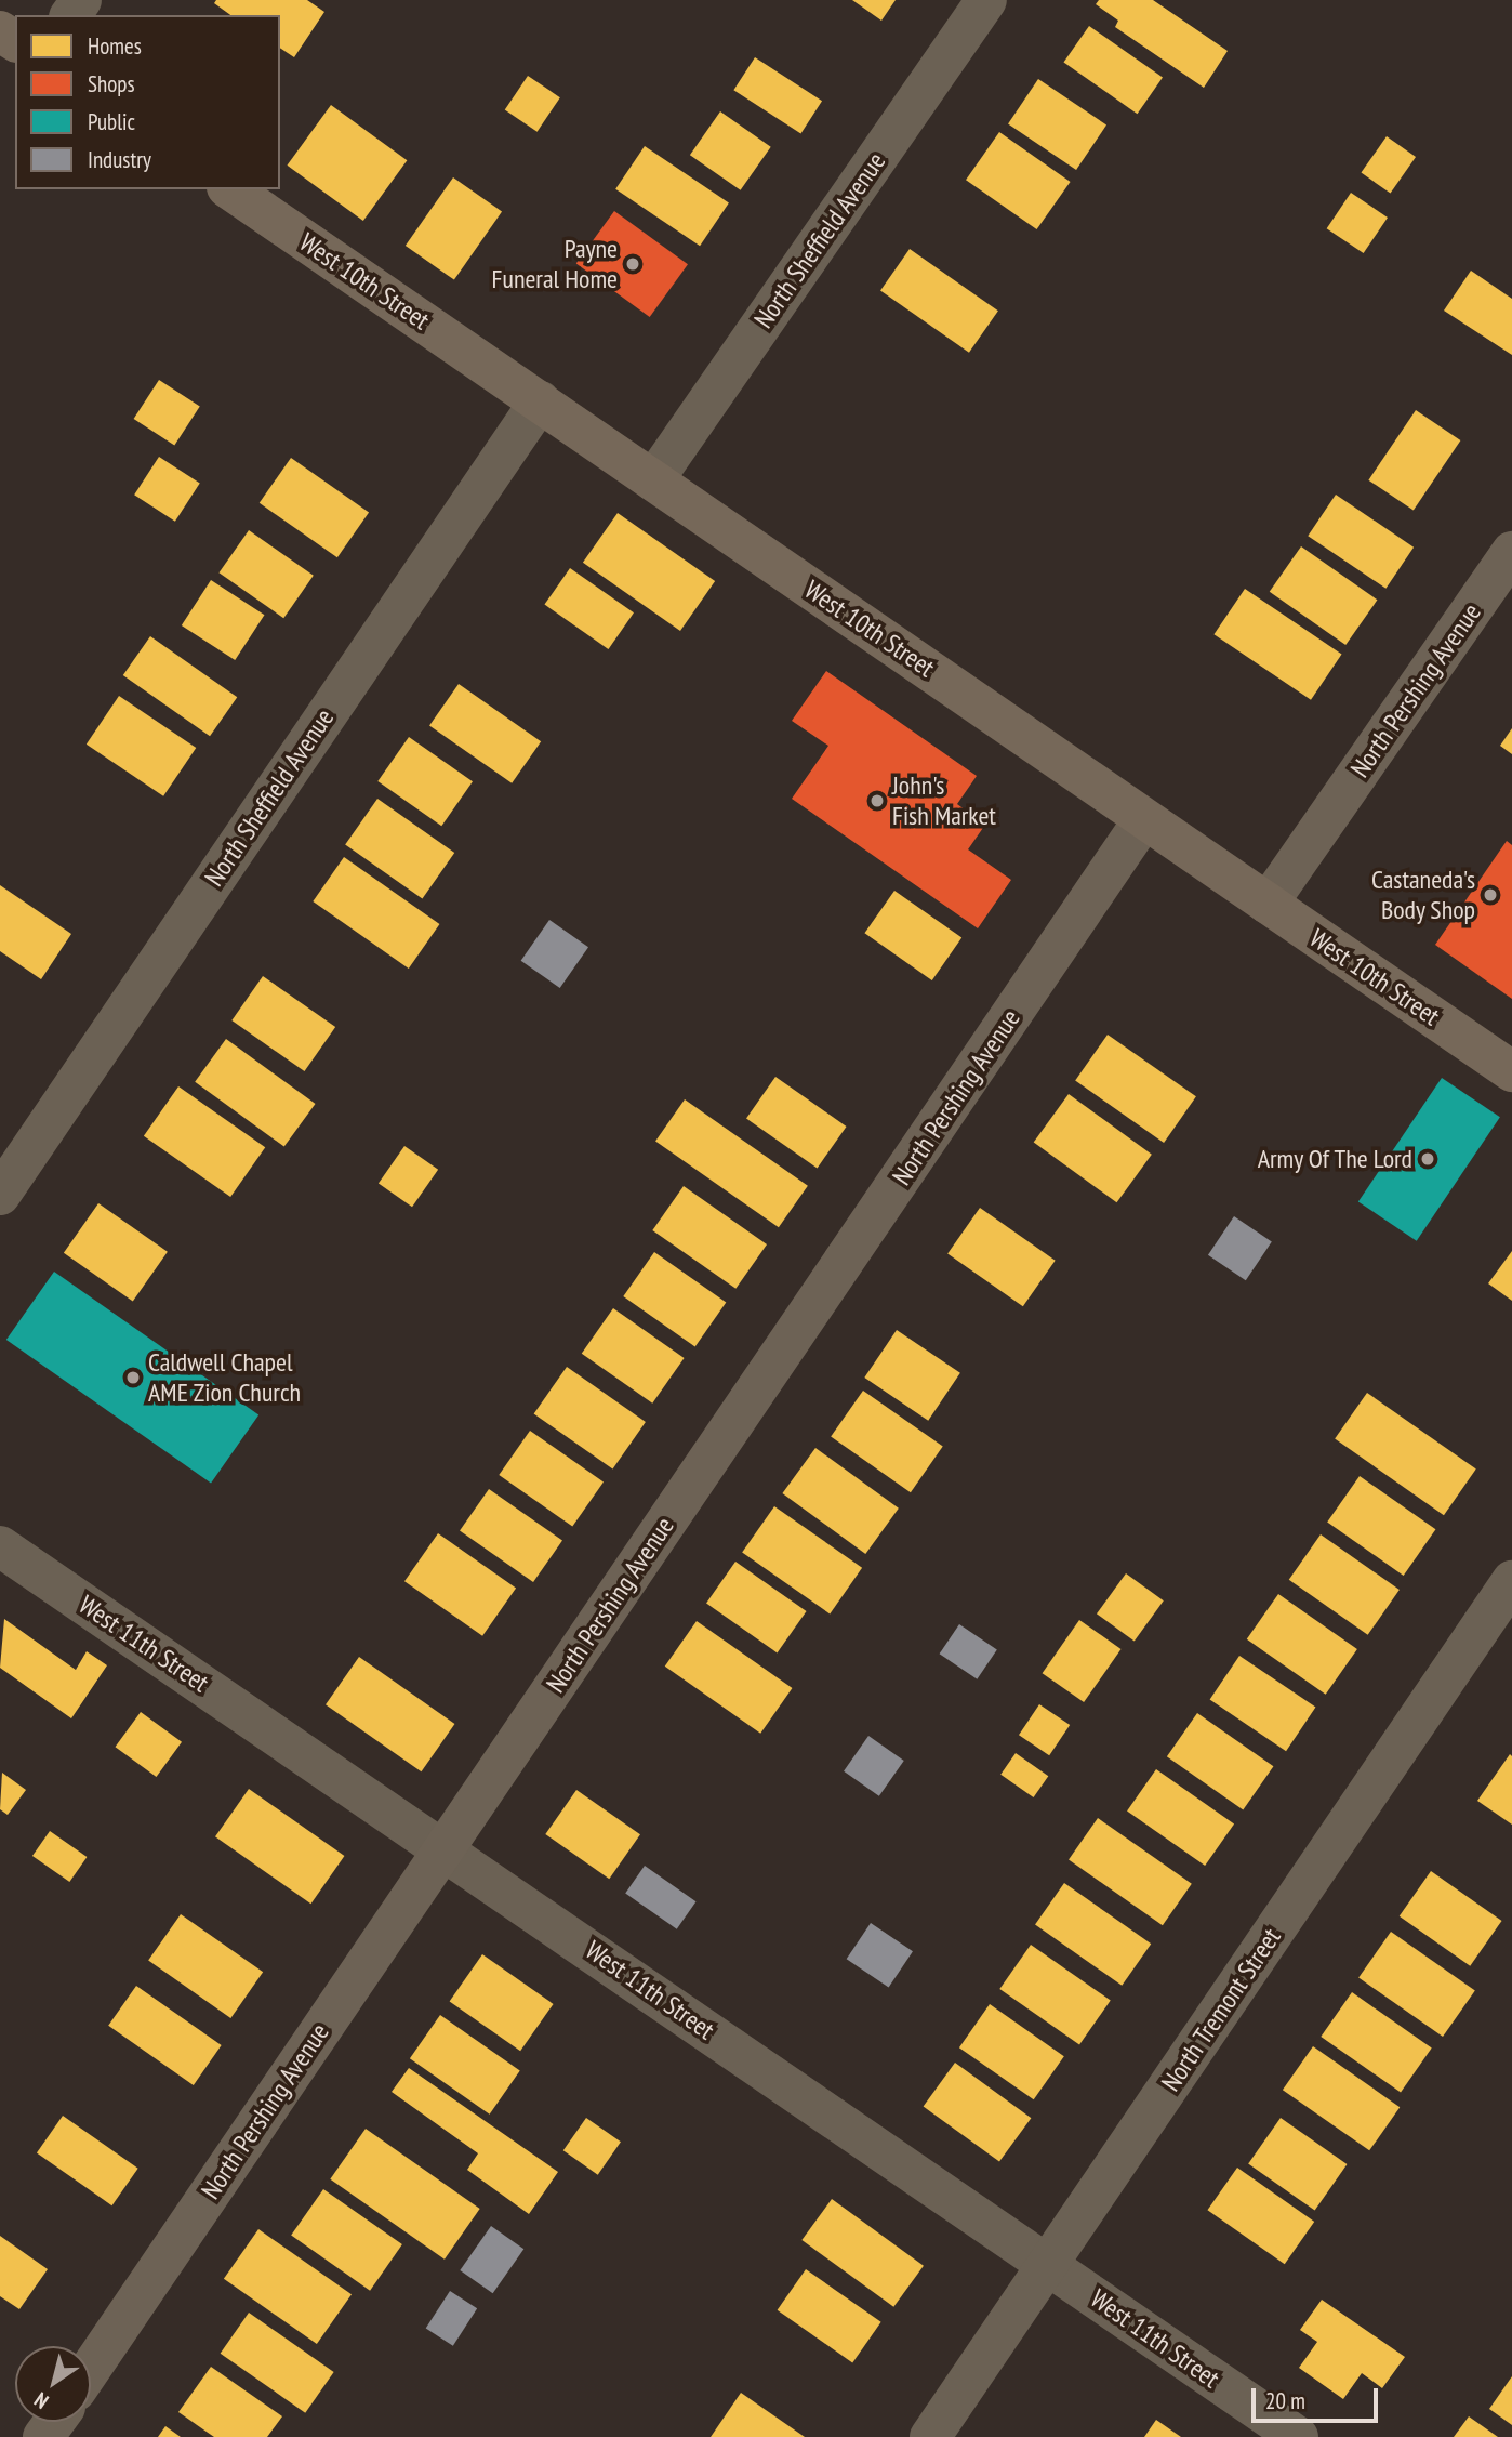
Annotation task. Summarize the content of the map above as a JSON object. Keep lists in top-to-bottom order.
{
  "streets": {
    "main road": ["West 10th Street"],
    "street": [
      "North Sheffield Avenue",
      "North Pershing Avenue",
      "West 11th Street",
      "North Tremont Street"
    ]
  },
  "crossings": [
    ["North Sheffield Avenue", "West 10th Street"],
    ["West 10th Street", "North Pershing Avenue"],
    ["North Pershing Avenue", "West 11th Street"],
    ["West 11th Street", "North Tremont Street"]
  ],
  "places": [
    "Payne Funeral Home",
    "John's Fish Market",
    "Castaneda's Body Shop",
    "Army Of The Lord",
    "Caldwell Chapel AME Zion Church"
  ],
  "legend": [
    "Homes",
    "Shops",
    "Public",
    "Industry"
  ],
  "scale_bar": "20 m",
  "north": "bottom left"
}
